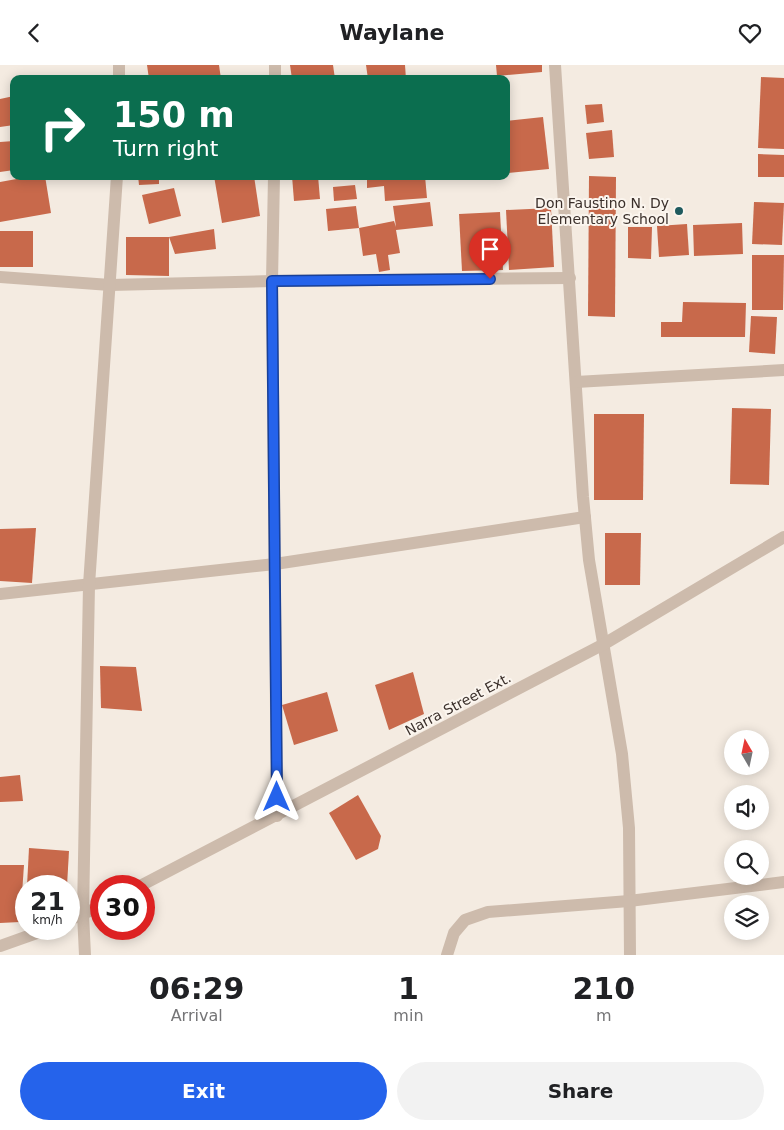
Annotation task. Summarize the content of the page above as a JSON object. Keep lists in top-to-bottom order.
{
  "streets": {
    "street": ["Narra Street Ext."]
  },
  "places": ["Don Faustino N. Dy Elementary School"],
  "north": "top",
  "page": {
    "header": "Waylane",
    "turn": ["150 m", "Turn right"],
    "speed": "21 km/h",
    "limit": "30",
    "eta": [
      "06:29",
      "Arrival",
      "1",
      "min",
      "210",
      "m"
    ],
    "buttons": ["Exit", "Share"]
  }
}
